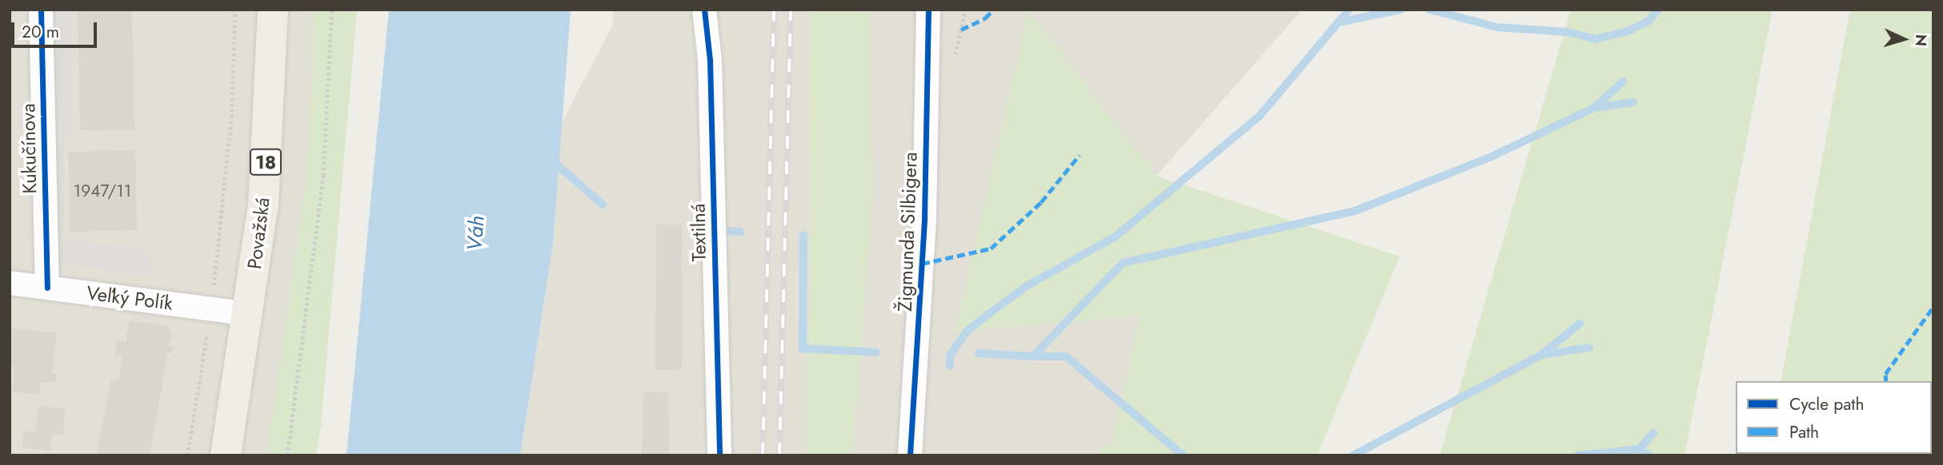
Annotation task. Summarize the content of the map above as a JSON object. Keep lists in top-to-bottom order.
{
  "streets": {
    "main road": ["18", "Považská"],
    "street": [
      "Kukučínova",
      "Žigmunda Silbigera",
      "Textilná",
      "Veľký Polík"
    ]
  },
  "crossings": [
    ["Kukučínova", "Veľký Polík"],
    ["Považská", "Veľký Polík"]
  ],
  "water": ["Váh"],
  "house_numbers": ["1947/11"],
  "legend": ["Cycle path", "Path"],
  "scale_bar": "20 m",
  "north": "right"
}
